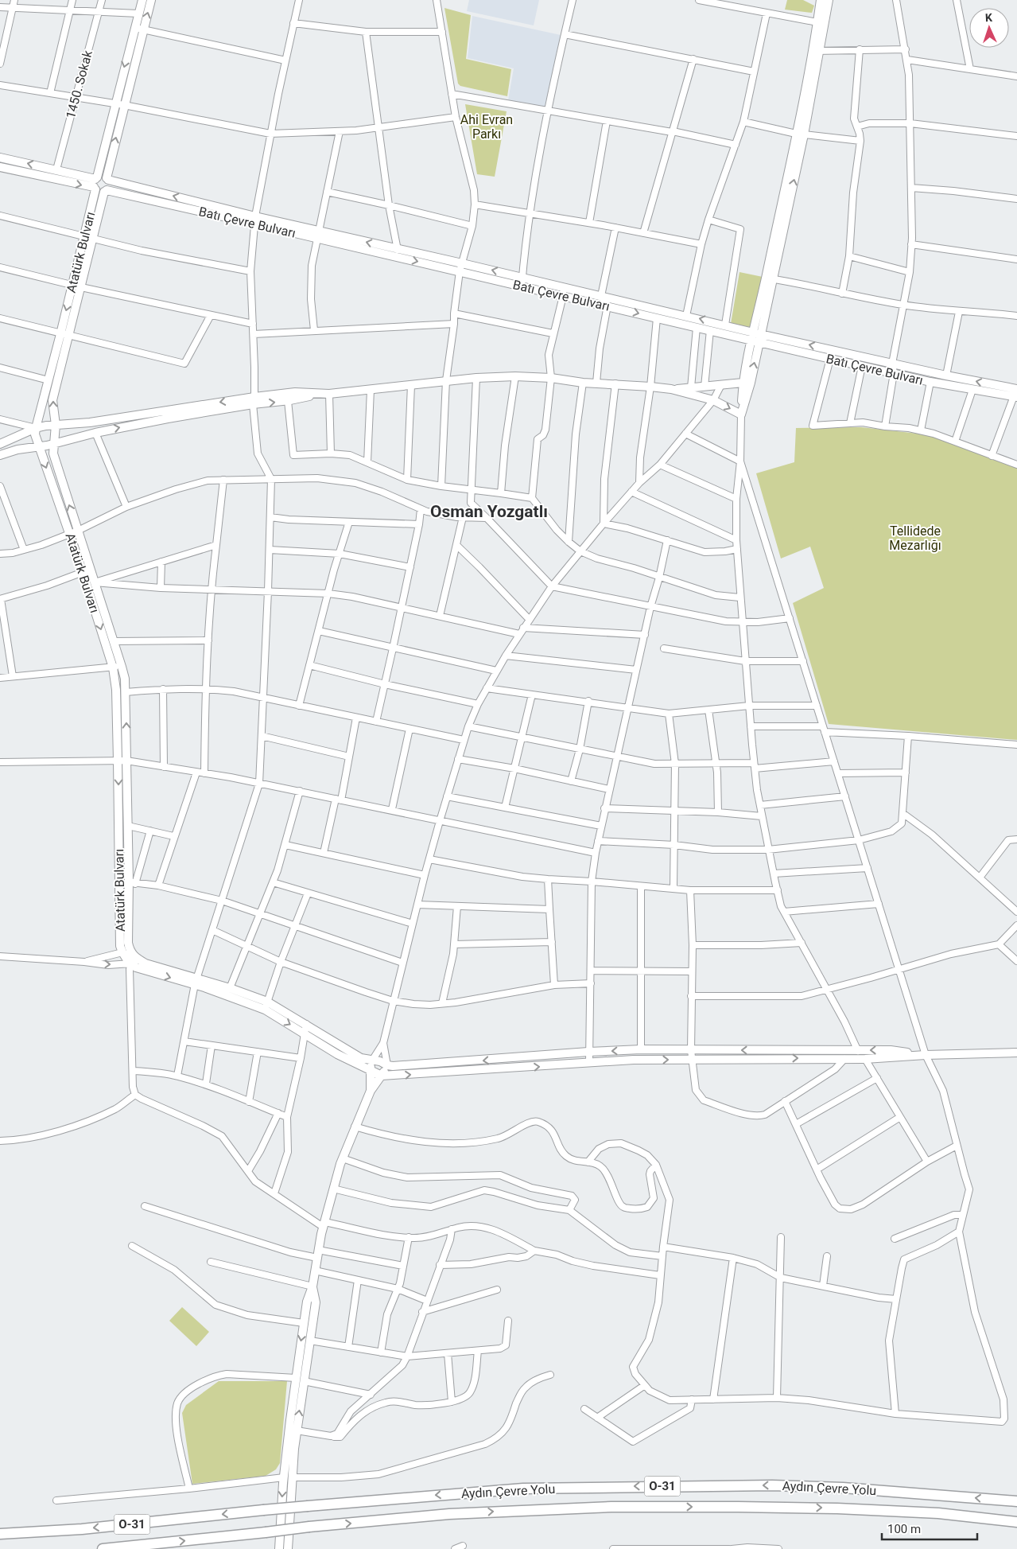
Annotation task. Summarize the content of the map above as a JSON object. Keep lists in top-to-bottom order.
{
  "streets": {
    "highway": ["O-31", "Aydın Çevre Yolu"],
    "main road": ["Batı Çevre Bulvarı", "Atatürk Bulvarı"],
    "street": ["1450. Sokak"]
  },
  "crossings": [
    ["Batı Çevre Bulvarı", "Atatürk Bulvarı"]
  ],
  "districts": ["Osman Yozgatlı"],
  "parks": ["Ahi Evran Parkı", "Tellidede Mezarlığı"],
  "scale_bar": "100 m",
  "north": "top"
}
